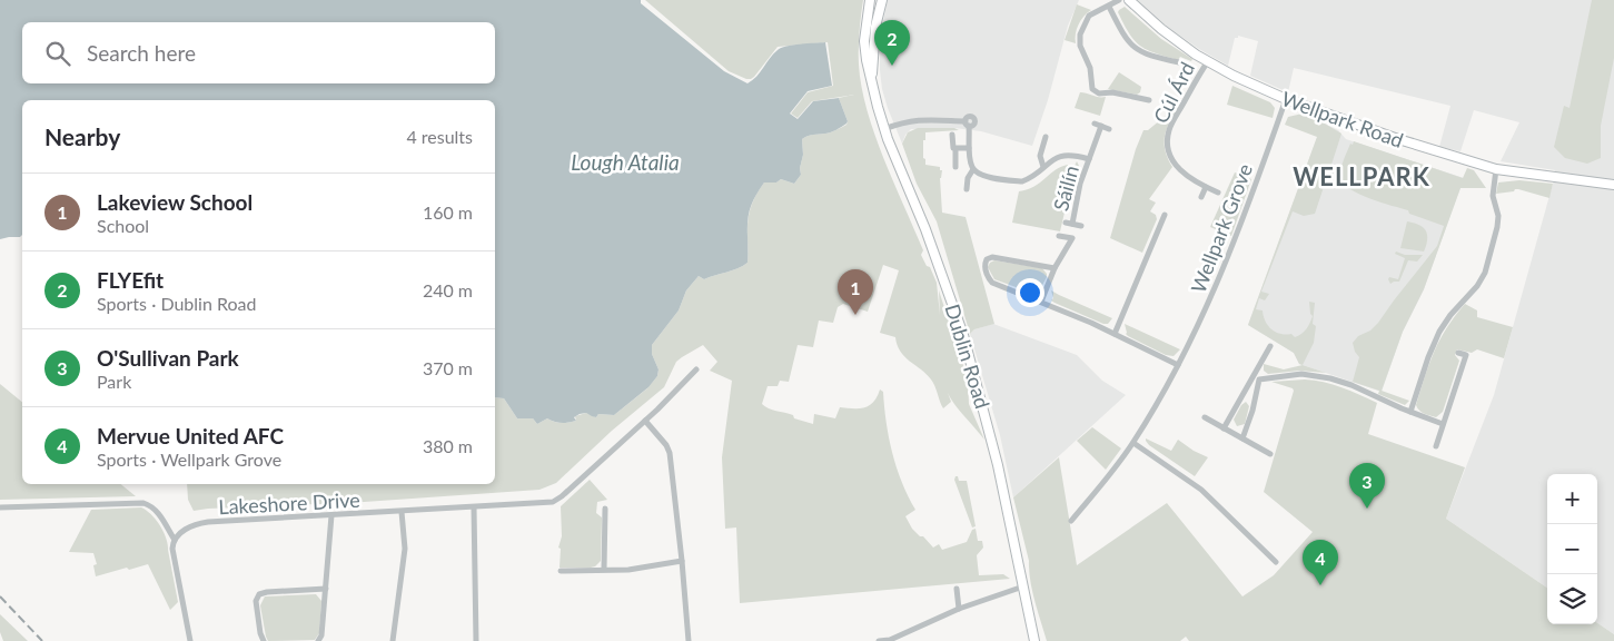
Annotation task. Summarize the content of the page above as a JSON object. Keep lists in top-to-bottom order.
{
  "streets": {
    "main road": ["Wellpark Road", "Dublin Road"],
    "street": [
      "Cúl Árd",
      "Sáilín",
      "Wellpark Grove",
      "Lakeshore Drive"
    ]
  },
  "crossings": [
    ["Cúl Árd", "Wellpark Road"],
    ["Wellpark Road", "Wellpark Grove"]
  ],
  "districts": ["WELLPARK"],
  "water": ["Lough Atalia"],
  "page": {
    "pins": [
      "2",
      "1",
      "3",
      "4"
    ],
    "search": "Search here",
    "heading": ["Nearby", "4 results"],
    "list": [
      {
        "mark": "1",
        "name": "Lakeview School",
        "note": "School",
        "value": "160 m"
      },
      {
        "mark": "2",
        "name": "FLYEfit",
        "note": "Sports · Dublin Road",
        "value": "240 m"
      },
      {
        "mark": "3",
        "name": "O'Sullivan Park",
        "note": "Park",
        "value": "370 m"
      },
      {
        "mark": "4",
        "name": "Mervue United AFC",
        "note": "Sports · Wellpark Grove",
        "value": "380 m"
      }
    ],
    "map_buttons": ["+", "−"]
  }
}
